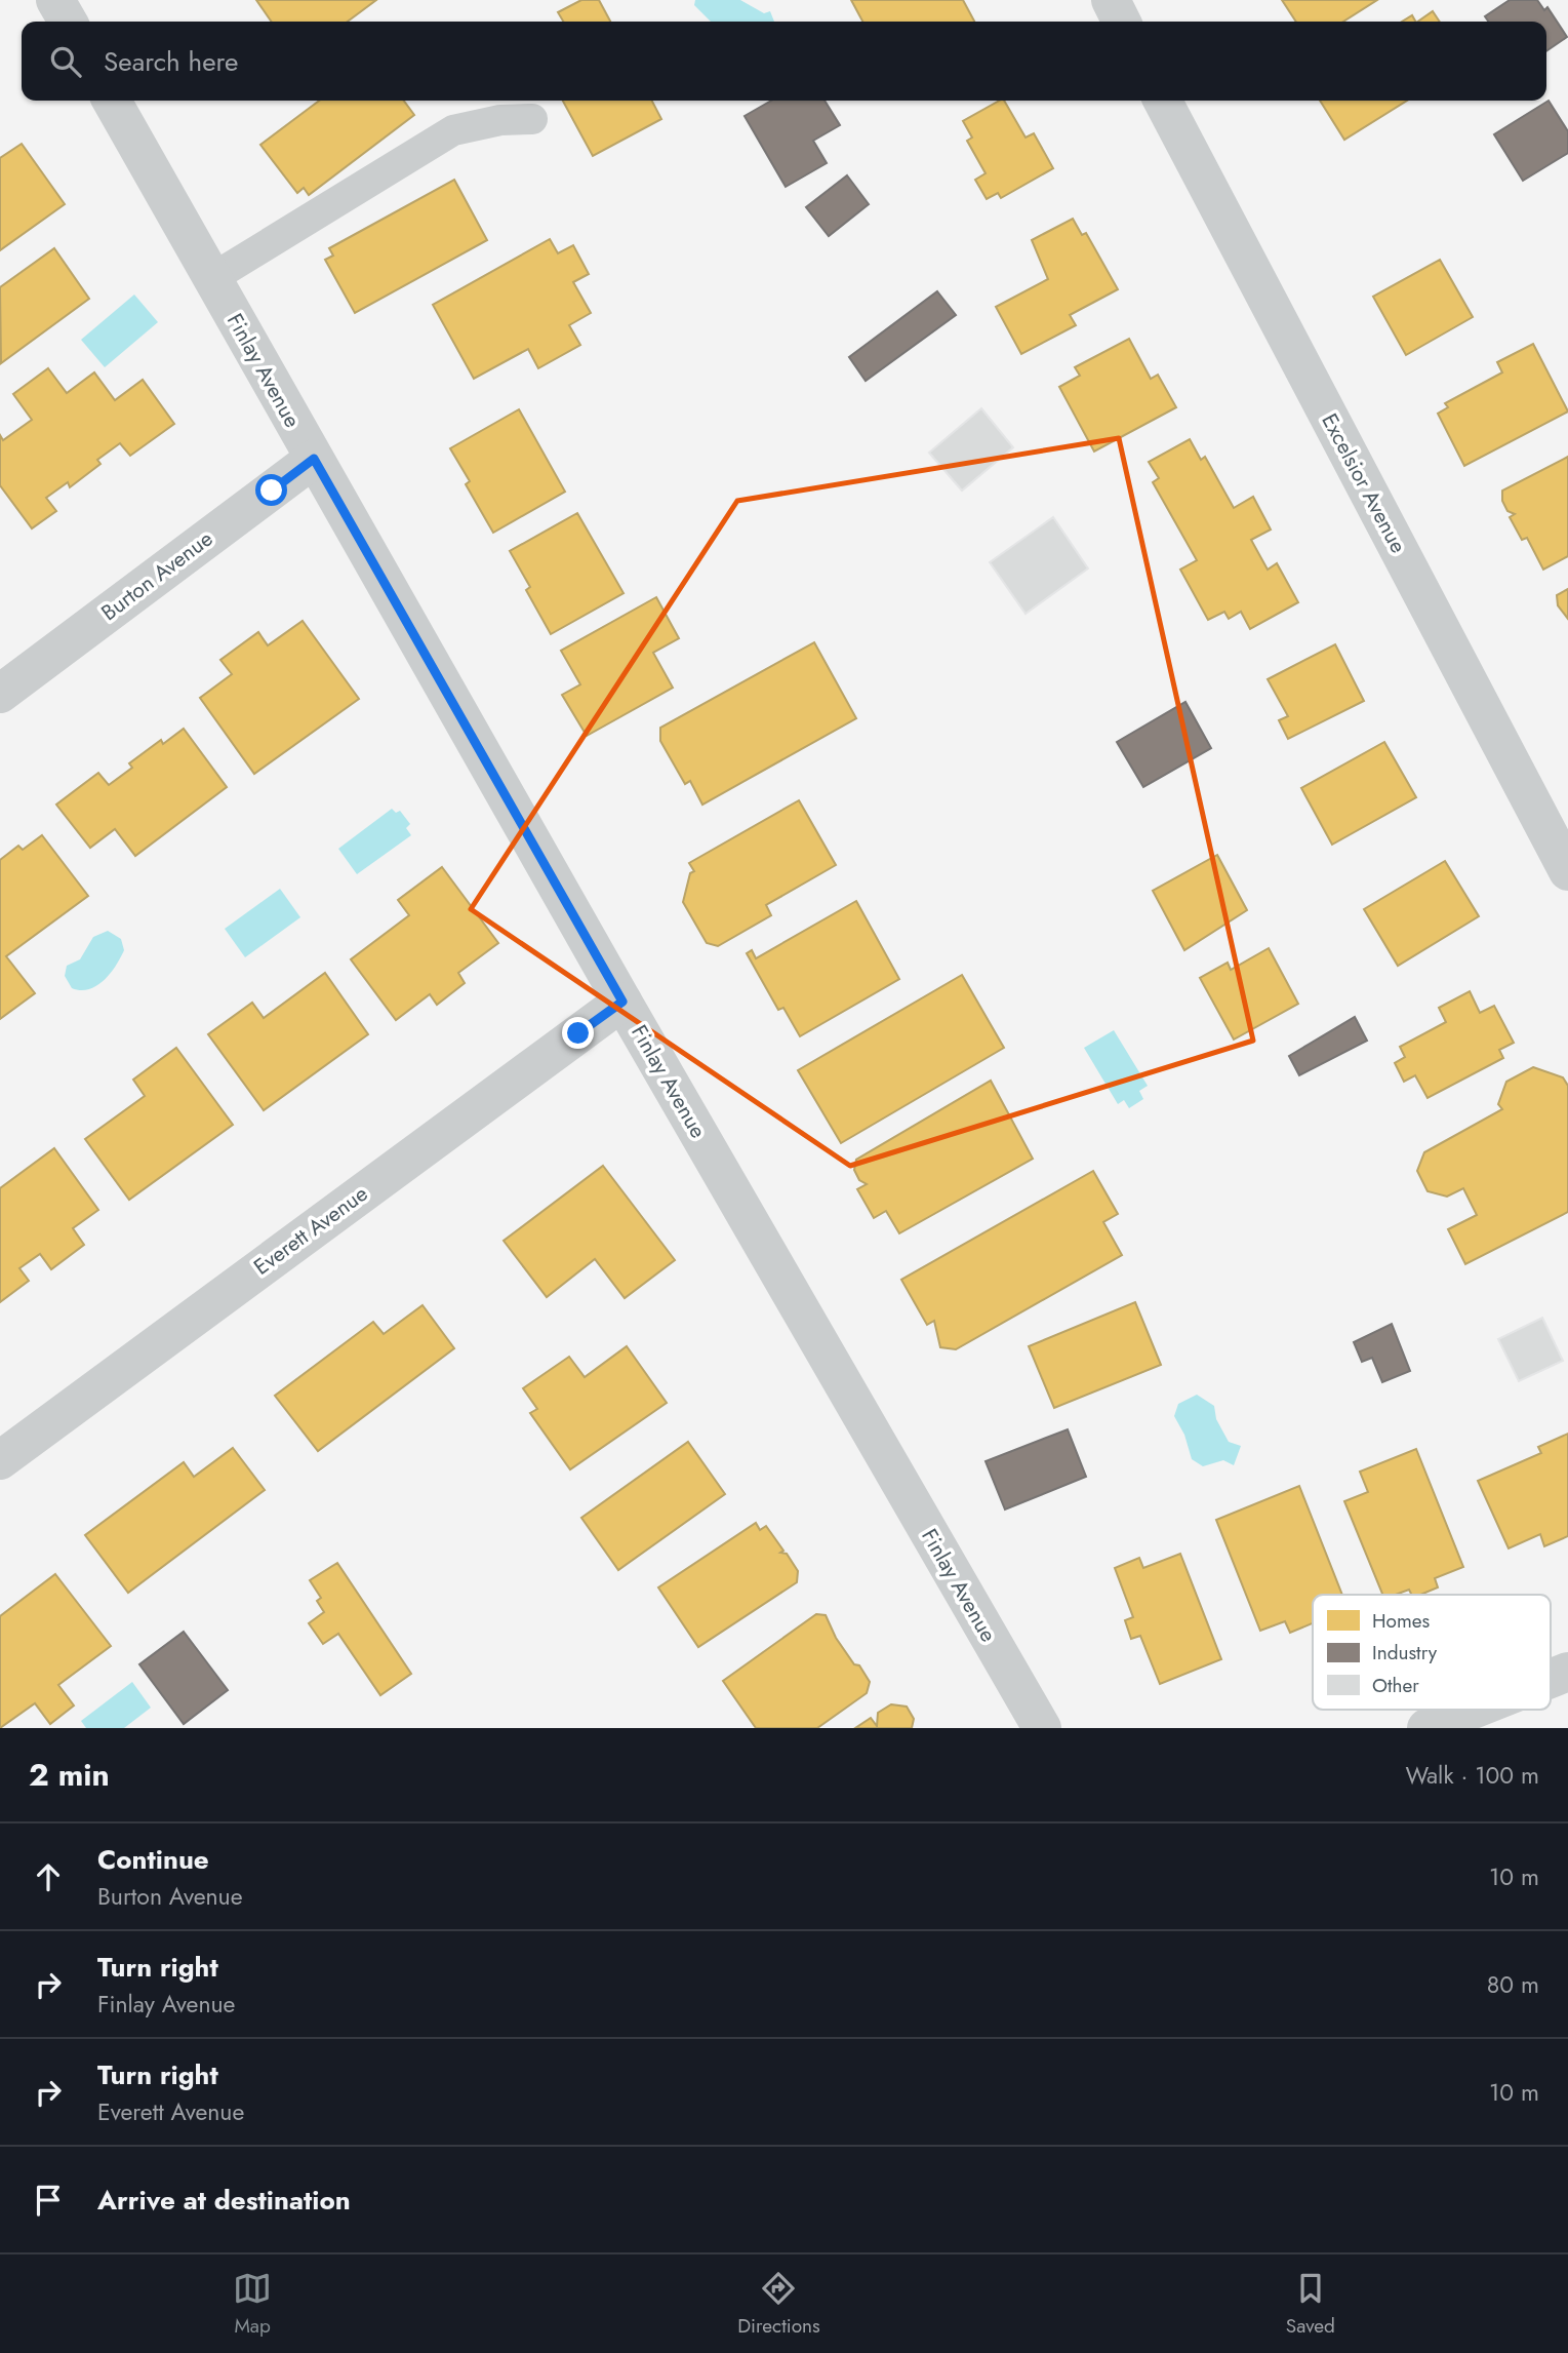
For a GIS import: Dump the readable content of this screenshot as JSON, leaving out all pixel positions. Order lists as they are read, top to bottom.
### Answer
{
  "streets": {
    "street": [
      "Finlay Avenue",
      "Excelsior Avenue",
      "Burton Avenue",
      "Everett Avenue"
    ]
  },
  "crossings": [
    ["Finlay Avenue", "Burton Avenue"],
    ["Finlay Avenue", "Everett Avenue"]
  ],
  "legend": ["Homes", "Industry", "Other"],
  "page": {
    "search": "Search here",
    "heading": ["2 min", "Walk · 100 m"],
    "list": [
      ["Continue", "Burton Avenue", "10 m"],
      ["Turn right", "Finlay Avenue", "80 m"],
      ["Turn right", "Everett Avenue", "10 m"],
      "Arrive at destination"
    ],
    "nav": ["Map", "Directions", "Saved"]
  }
}
